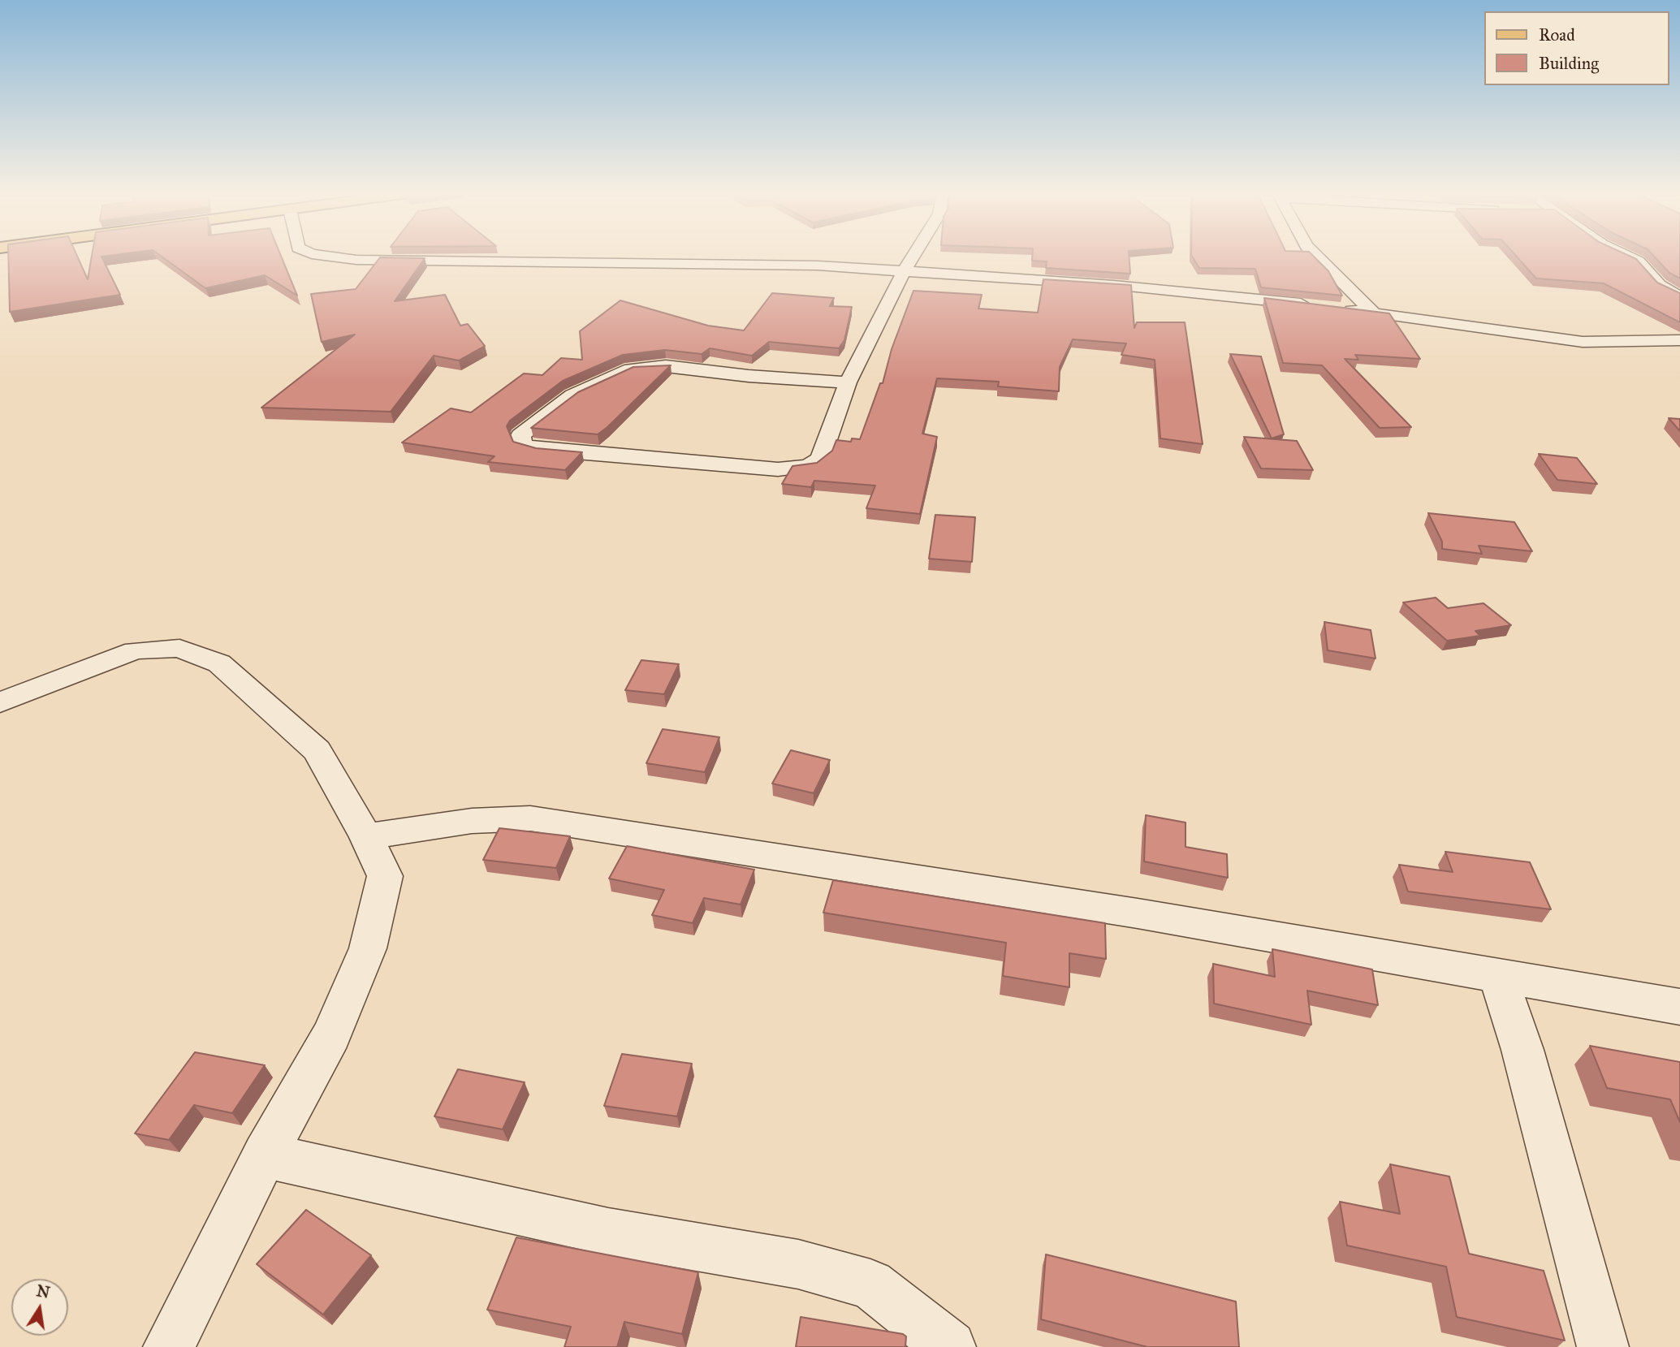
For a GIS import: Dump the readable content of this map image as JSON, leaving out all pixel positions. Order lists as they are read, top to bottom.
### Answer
{
  "legend": ["Road", "Building"],
  "north": "top"
}
